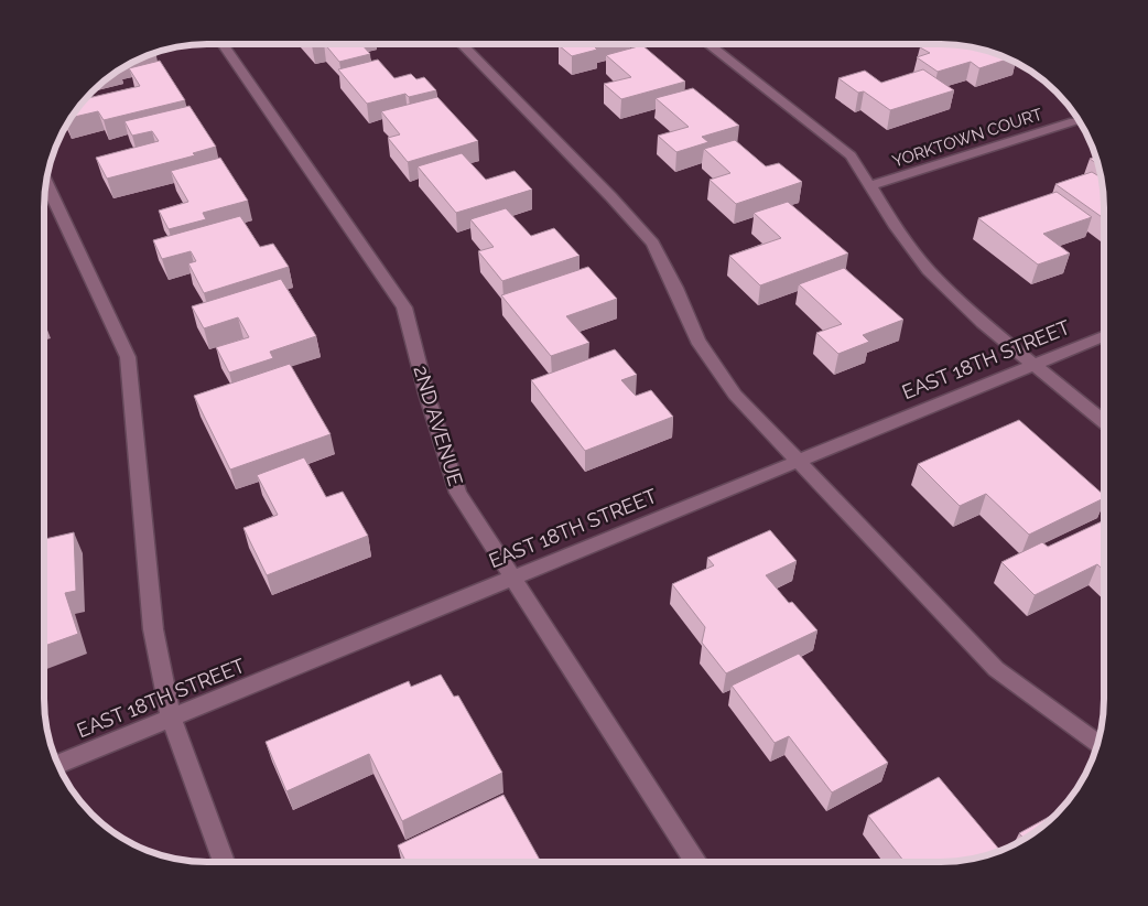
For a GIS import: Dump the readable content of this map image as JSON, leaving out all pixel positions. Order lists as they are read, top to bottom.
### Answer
{
  "streets": {
    "street": ["YORKTOWN COURT", "EAST 18TH STREET", "2ND AVENUE"]
  },
  "crossings": [
    ["EAST 18TH STREET", "2ND AVENUE"]
  ]
}
